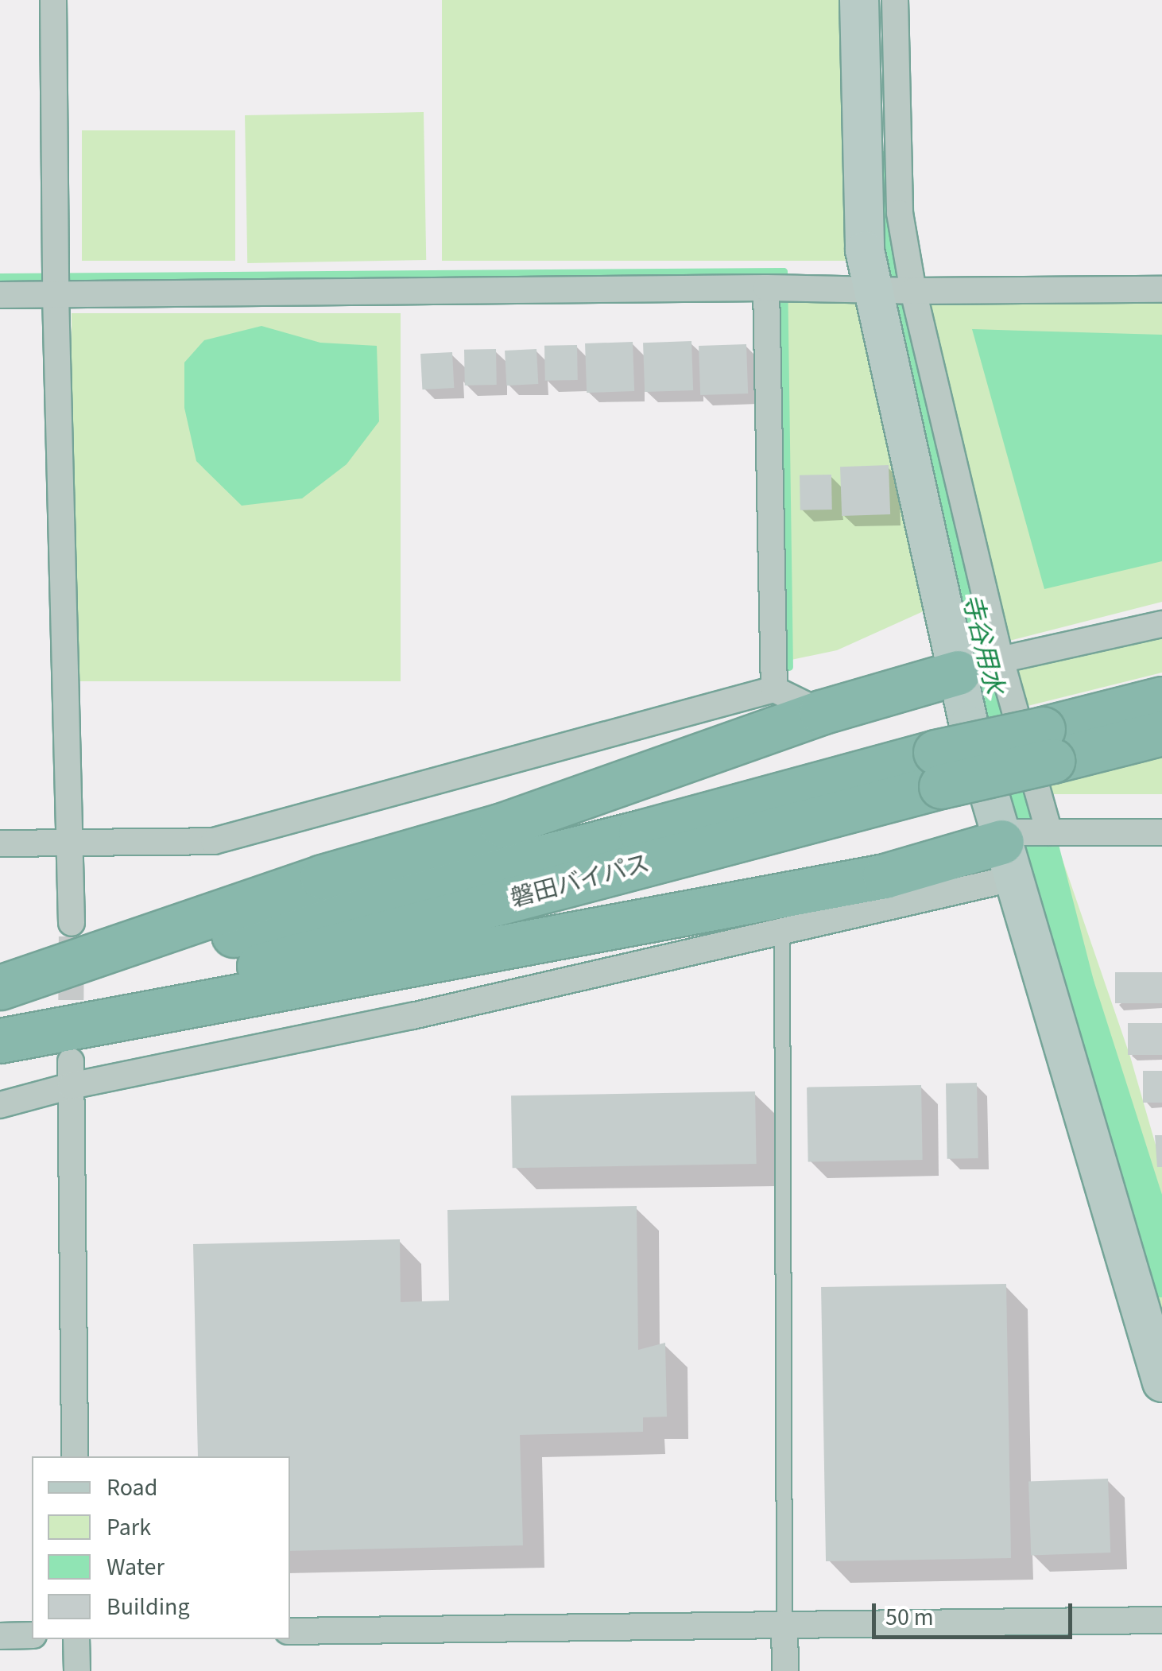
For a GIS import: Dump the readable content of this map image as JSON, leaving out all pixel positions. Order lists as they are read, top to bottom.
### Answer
{
  "streets": {
    "highway": ["磐田バイパス"]
  },
  "water": ["寺谷用水"],
  "legend": [
    "Road",
    "Park",
    "Water",
    "Building"
  ],
  "scale_bar": "50 m"
}
